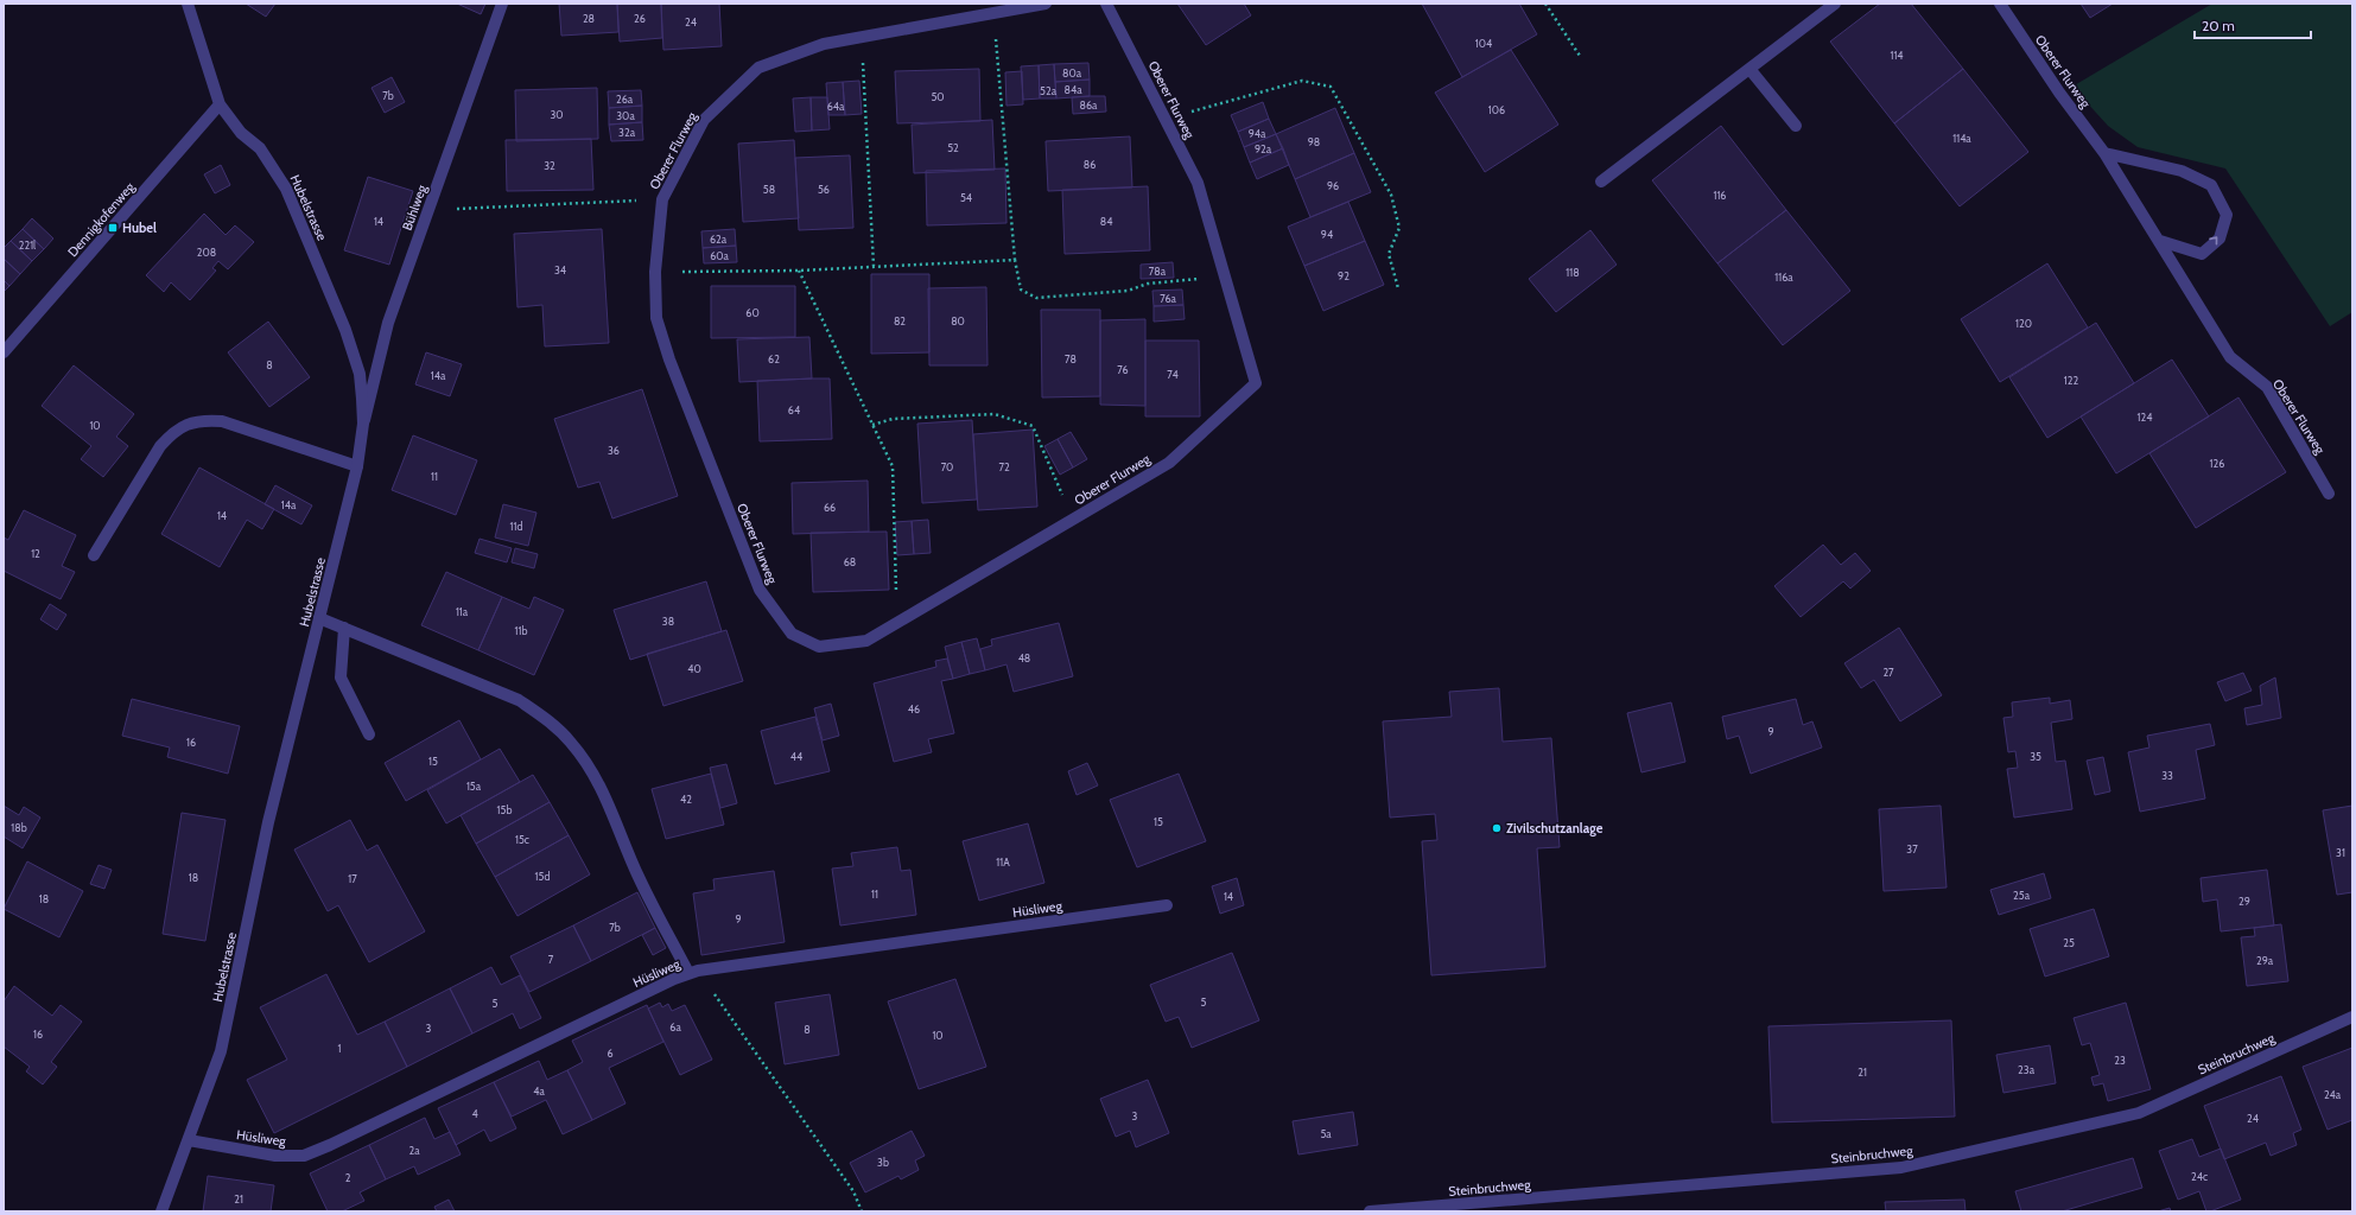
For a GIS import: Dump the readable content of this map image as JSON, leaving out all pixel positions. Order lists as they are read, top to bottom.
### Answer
{
  "streets": {
    "street": [
      "Oberer Flurweg",
      "Hubelstrasse",
      "Bühlweg",
      "Dennigkofenweg",
      "Hüsliweg",
      "Steinbruchweg"
    ]
  },
  "crossings": [
    ["Hubelstrasse", "Bühlweg"],
    ["Hubelstrasse", "Dennigkofenweg"],
    ["Hubelstrasse", "Hüsliweg"]
  ],
  "places": {
    "transit": ["Hubel"],
    "other": ["Zivilschutzanlage"]
  },
  "house_numbers": [
    "28",
    "26",
    "24",
    "104",
    "114",
    "80a",
    "84a",
    "52a",
    "7b",
    "50",
    "26a",
    "86a",
    "64a",
    "106",
    "30",
    "30a",
    "32a",
    "94a",
    "114a",
    "98",
    "52",
    "92a",
    "86",
    "32",
    "96",
    "58",
    "56",
    "116",
    "54",
    "14",
    "84",
    "94",
    "62a",
    "221l",
    "208",
    "60a",
    "34",
    "78a",
    "118",
    "92",
    "116a",
    "76a",
    "60",
    "82",
    "80",
    "120",
    "62",
    "78",
    "8",
    "76",
    "74",
    "14a",
    "122",
    "64",
    "124",
    "10",
    "36",
    "126",
    "70",
    "72",
    "11",
    "14a",
    "66",
    "14",
    "11d",
    "12",
    "68",
    "11a",
    "38",
    "11b",
    "48",
    "40",
    "27",
    "46",
    "9",
    "16",
    "44",
    "35",
    "15",
    "33",
    "15a",
    "42",
    "15b",
    "15",
    "18b",
    "15c",
    "37",
    "31",
    "11A",
    "15d",
    "18",
    "17",
    "11",
    "25a",
    "14",
    "18",
    "29",
    "9",
    "7b",
    "25",
    "7",
    "29a",
    "5",
    "5",
    "6a",
    "3",
    "8",
    "16",
    "10",
    "1",
    "6",
    "23",
    "23a",
    "21",
    "4a",
    "24a",
    "4",
    "3",
    "24",
    "5a",
    "2a",
    "3b",
    "24c",
    "2",
    "21"
  ],
  "scale_bar": "20 m"
}
